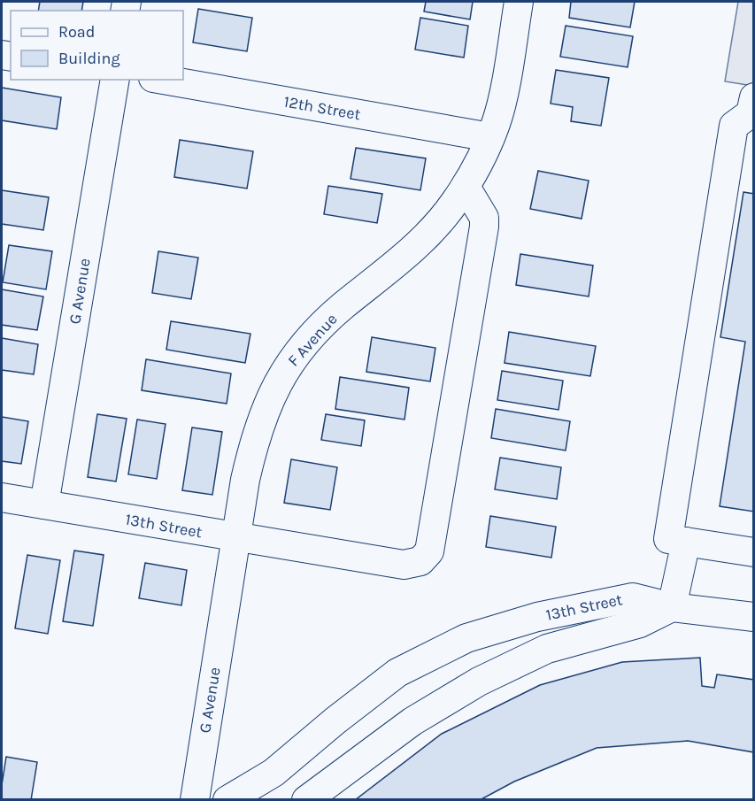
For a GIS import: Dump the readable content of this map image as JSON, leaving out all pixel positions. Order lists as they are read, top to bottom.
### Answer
{
  "streets": {
    "street": [
      "12th Street",
      "G Avenue",
      "F Avenue",
      "13th Street"
    ]
  },
  "crossings": [
    ["12th Street", "F Avenue"],
    ["G Avenue", "F Avenue"],
    ["G Avenue", "13th Street"],
    ["F Avenue", "13th Street"]
  ],
  "legend": ["Road", "Building"]
}
